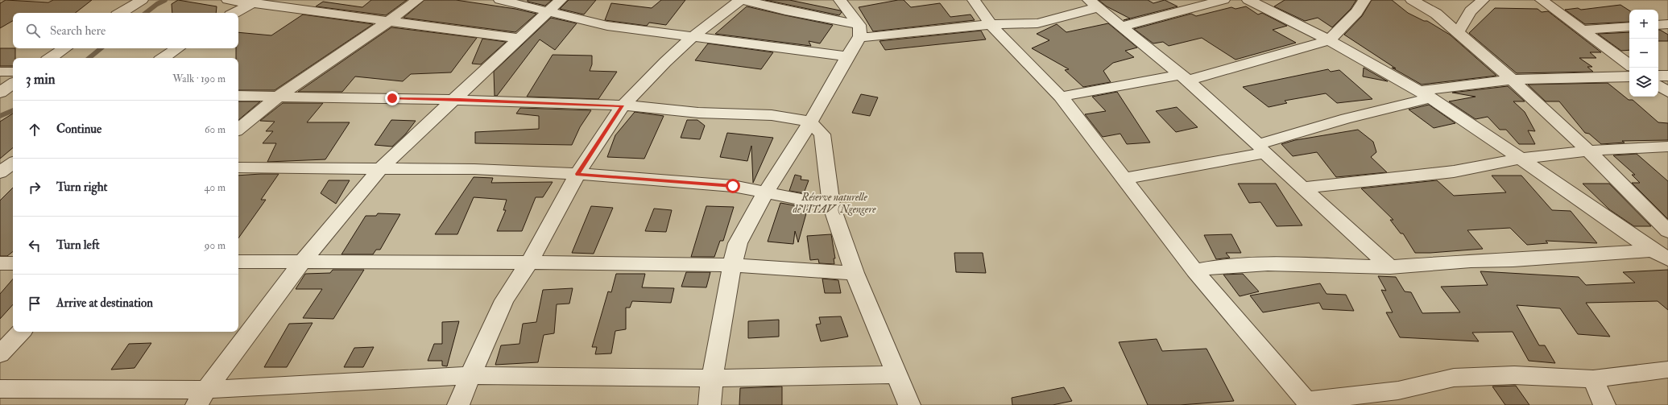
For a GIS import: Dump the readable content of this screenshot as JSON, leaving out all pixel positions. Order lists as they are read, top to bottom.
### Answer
{
  "parks": ["Réserve naturelle de l'ITAV (Ngengere"],
  "page": {
    "map_buttons": ["+", "−"],
    "search": "Search here",
    "heading": ["3 min", "Walk · 190 m"],
    "list": [
      ["Continue", "60 m"],
      ["Turn right", "40 m"],
      ["Turn left", "90 m"],
      "Arrive at destination"
    ]
  }
}
